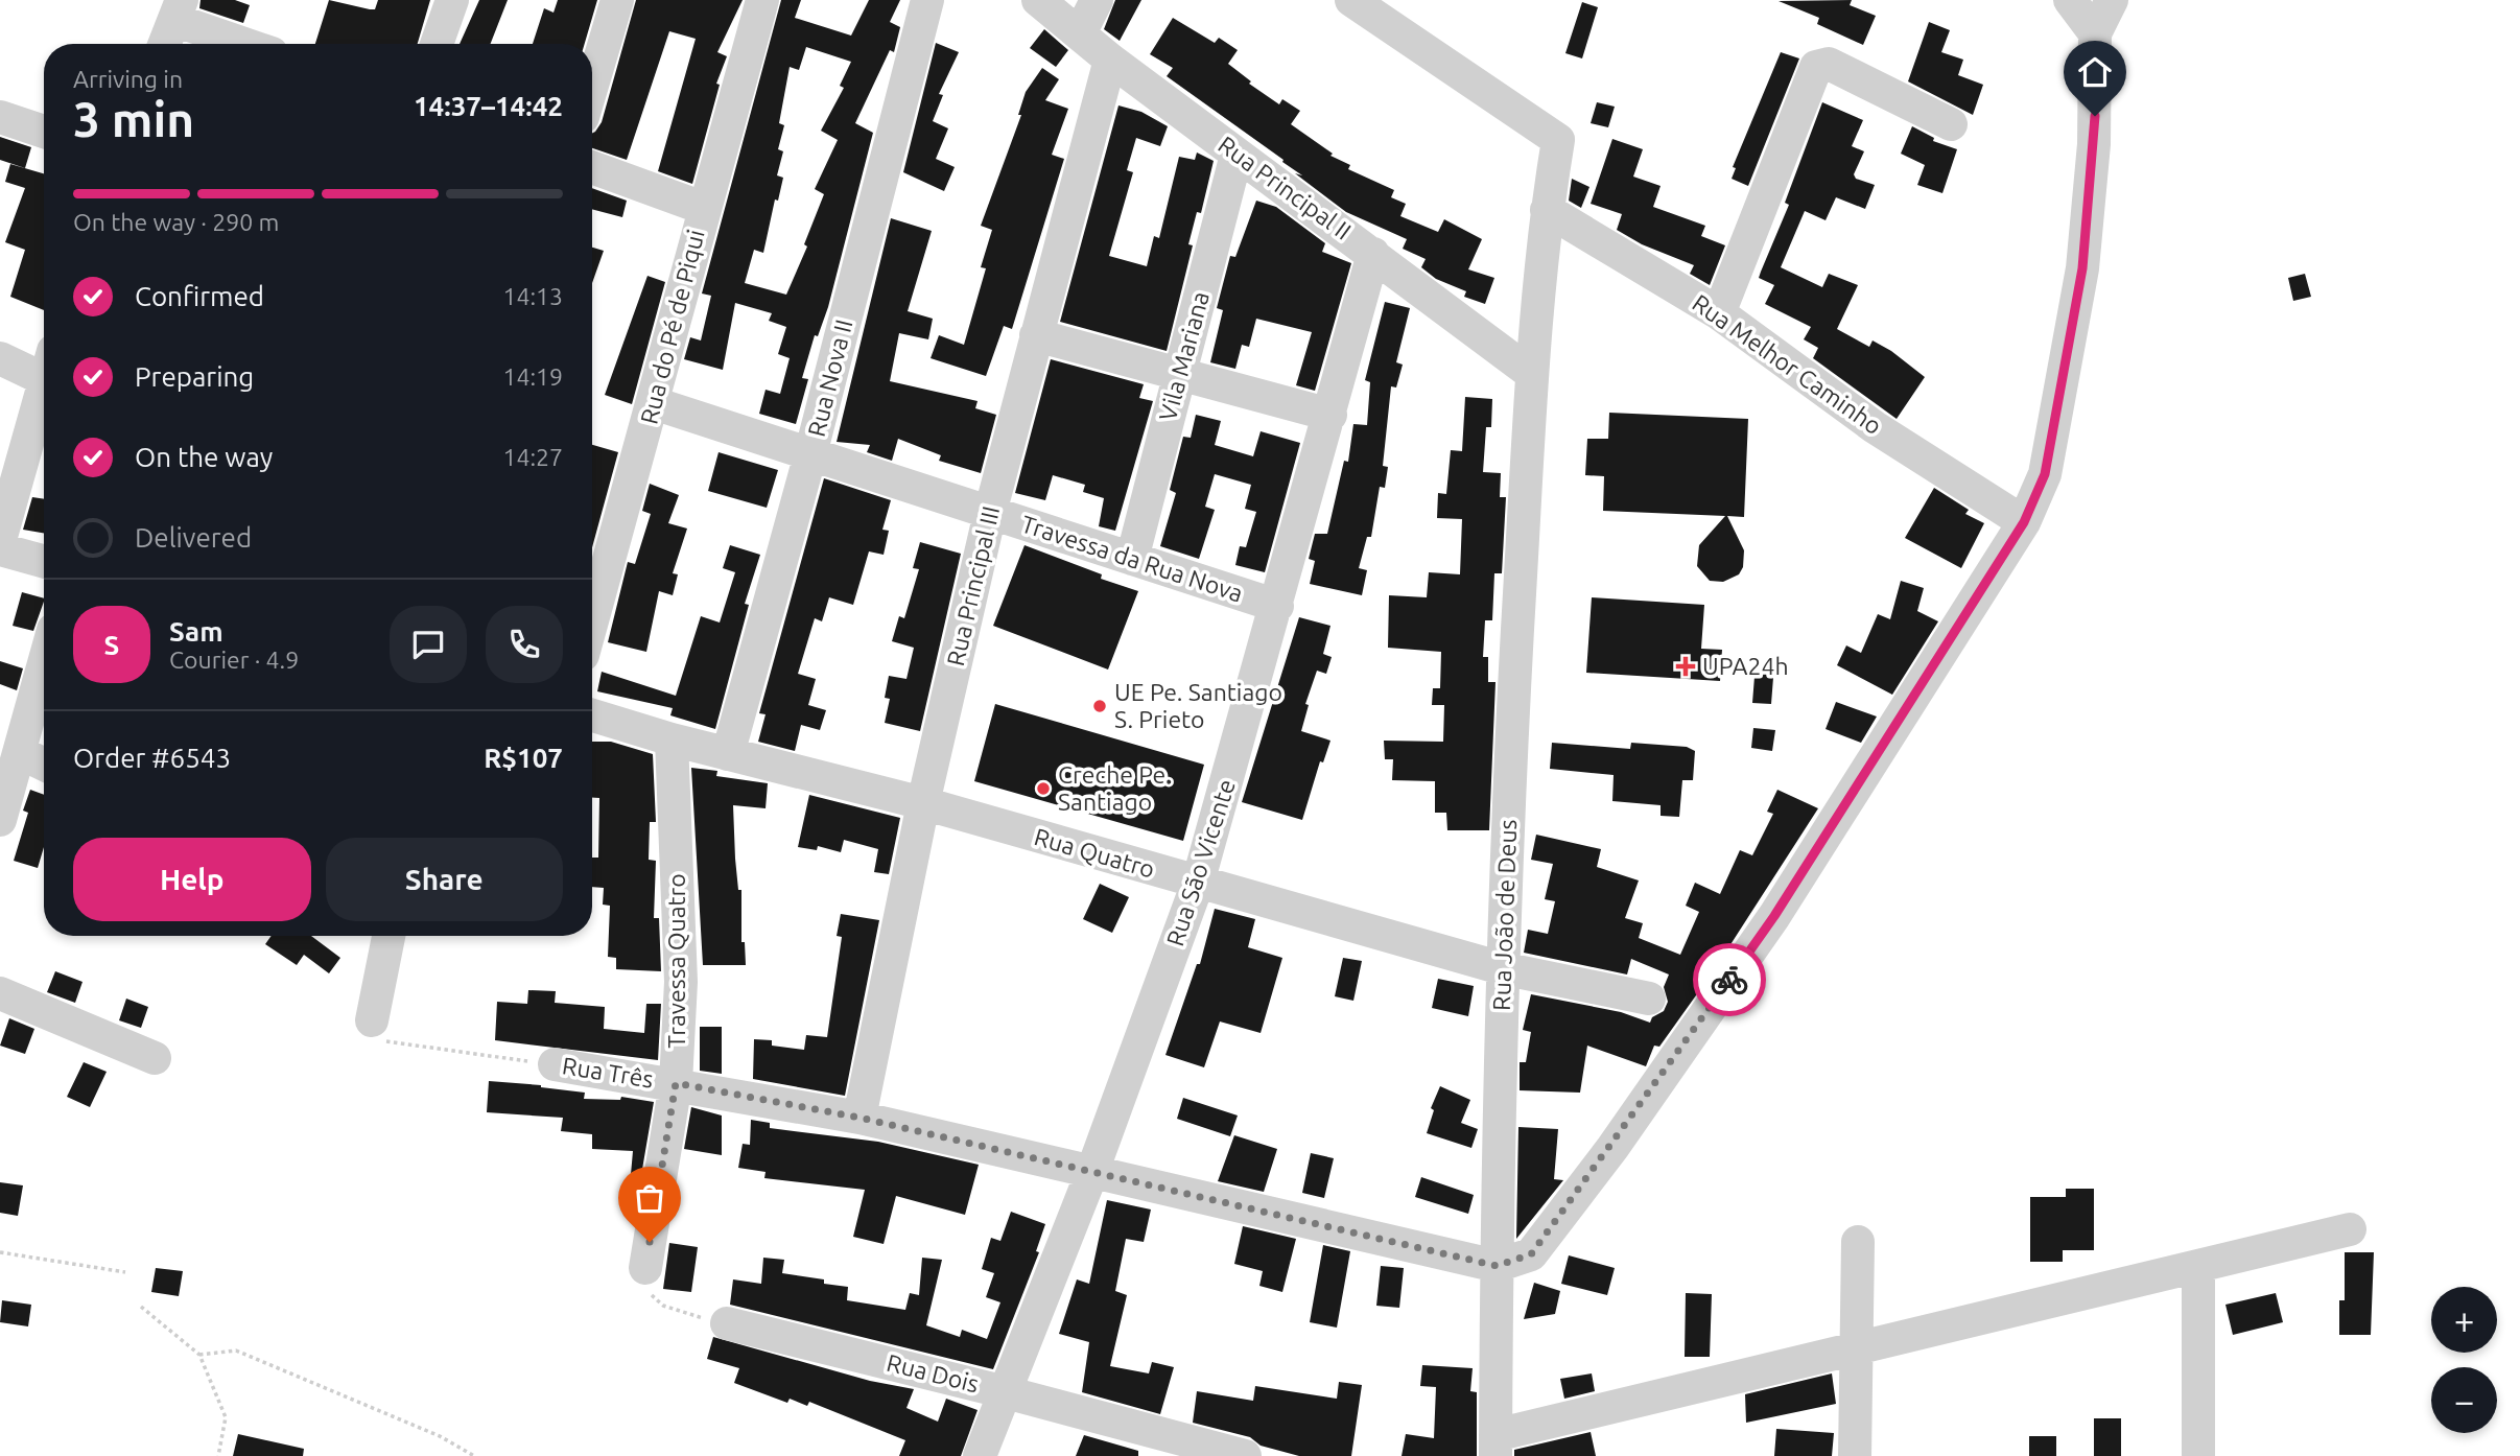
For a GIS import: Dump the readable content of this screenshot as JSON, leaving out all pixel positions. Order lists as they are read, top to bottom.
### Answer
{
  "streets": {
    "street": [
      "Rua Principal II",
      "Rua do Pé de Piqui",
      "Vila Mariana",
      "Rua Melhor Caminho",
      "Rua Nova II",
      "Travessa da Rua Nova",
      "Rua Principal III",
      "Rua Quatro",
      "Rua São Vicente",
      "Rua João de Deus",
      "Travessa Quatro",
      "Rua Três",
      "Rua Dois"
    ]
  },
  "crossings": [
    ["Rua Principal II", "Vila Mariana"],
    ["Rua Principal II", "Rua Principal III"],
    ["Rua Principal II", "Rua São Vicente"],
    ["Rua Principal II", "Rua João de Deus"],
    ["Rua do Pé de Piqui", "Travessa da Rua Nova"],
    ["Vila Mariana", "Travessa da Rua Nova"],
    ["Rua Melhor Caminho", "Rua João de Deus"],
    ["Rua Nova II", "Travessa da Rua Nova"],
    ["Rua Nova II", "Rua Quatro"],
    ["Travessa da Rua Nova", "Rua Principal III"],
    ["Travessa da Rua Nova", "Rua São Vicente"],
    ["Rua Principal III", "Rua Quatro"],
    ["Rua Principal III", "Rua Três"],
    ["Rua Quatro", "Rua São Vicente"],
    ["Rua Quatro", "Rua João de Deus"],
    ["Rua Quatro", "Travessa Quatro"],
    ["Rua São Vicente", "Rua Três"],
    ["Rua São Vicente", "Rua Dois"],
    ["Rua João de Deus", "Rua Três"],
    ["Travessa Quatro", "Rua Três"]
  ],
  "places": {
    "health": ["UPA24h"],
    "other": ["UE Pe. Santiago S. Prieto", "Creche Pe. Santiago"]
  },
  "page": {
    "heading": ["3 min", "Arriving in", "14:37–14:42"],
    "panel": [
      "Sam",
      "Courier · 4.9",
      "Order #6543",
      "R$107"
    ],
    "bar": "On the way · 290 m",
    "list": [
      ["Confirmed", "14:13"],
      ["Preparing", "14:19"],
      ["On the way", "14:27"],
      "Delivered"
    ],
    "round": "S",
    "buttons": ["Help", "Share"],
    "map_buttons": ["+", "−"]
  }
}
